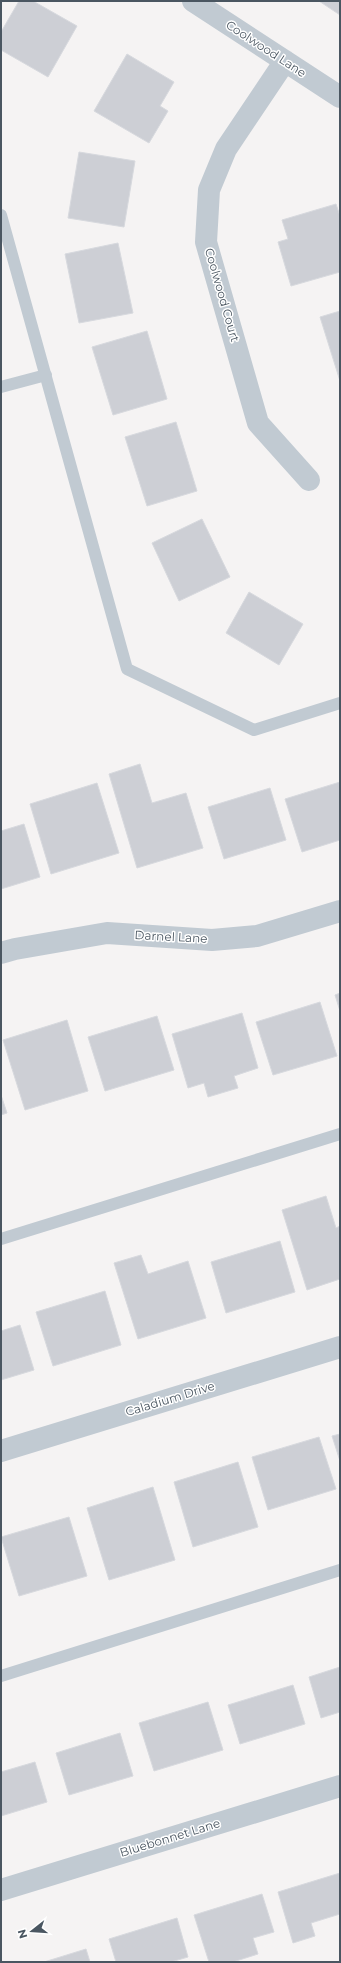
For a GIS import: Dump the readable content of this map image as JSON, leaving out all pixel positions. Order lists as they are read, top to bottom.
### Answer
{
  "streets": {
    "street": [
      "Coolwood Lane",
      "Coolwood Court",
      "Darnel Lane",
      "Caladium Drive",
      "Bluebonnet Lane"
    ]
  },
  "crossings": [
    ["Coolwood Lane", "Coolwood Court"]
  ],
  "north": "left"
}
